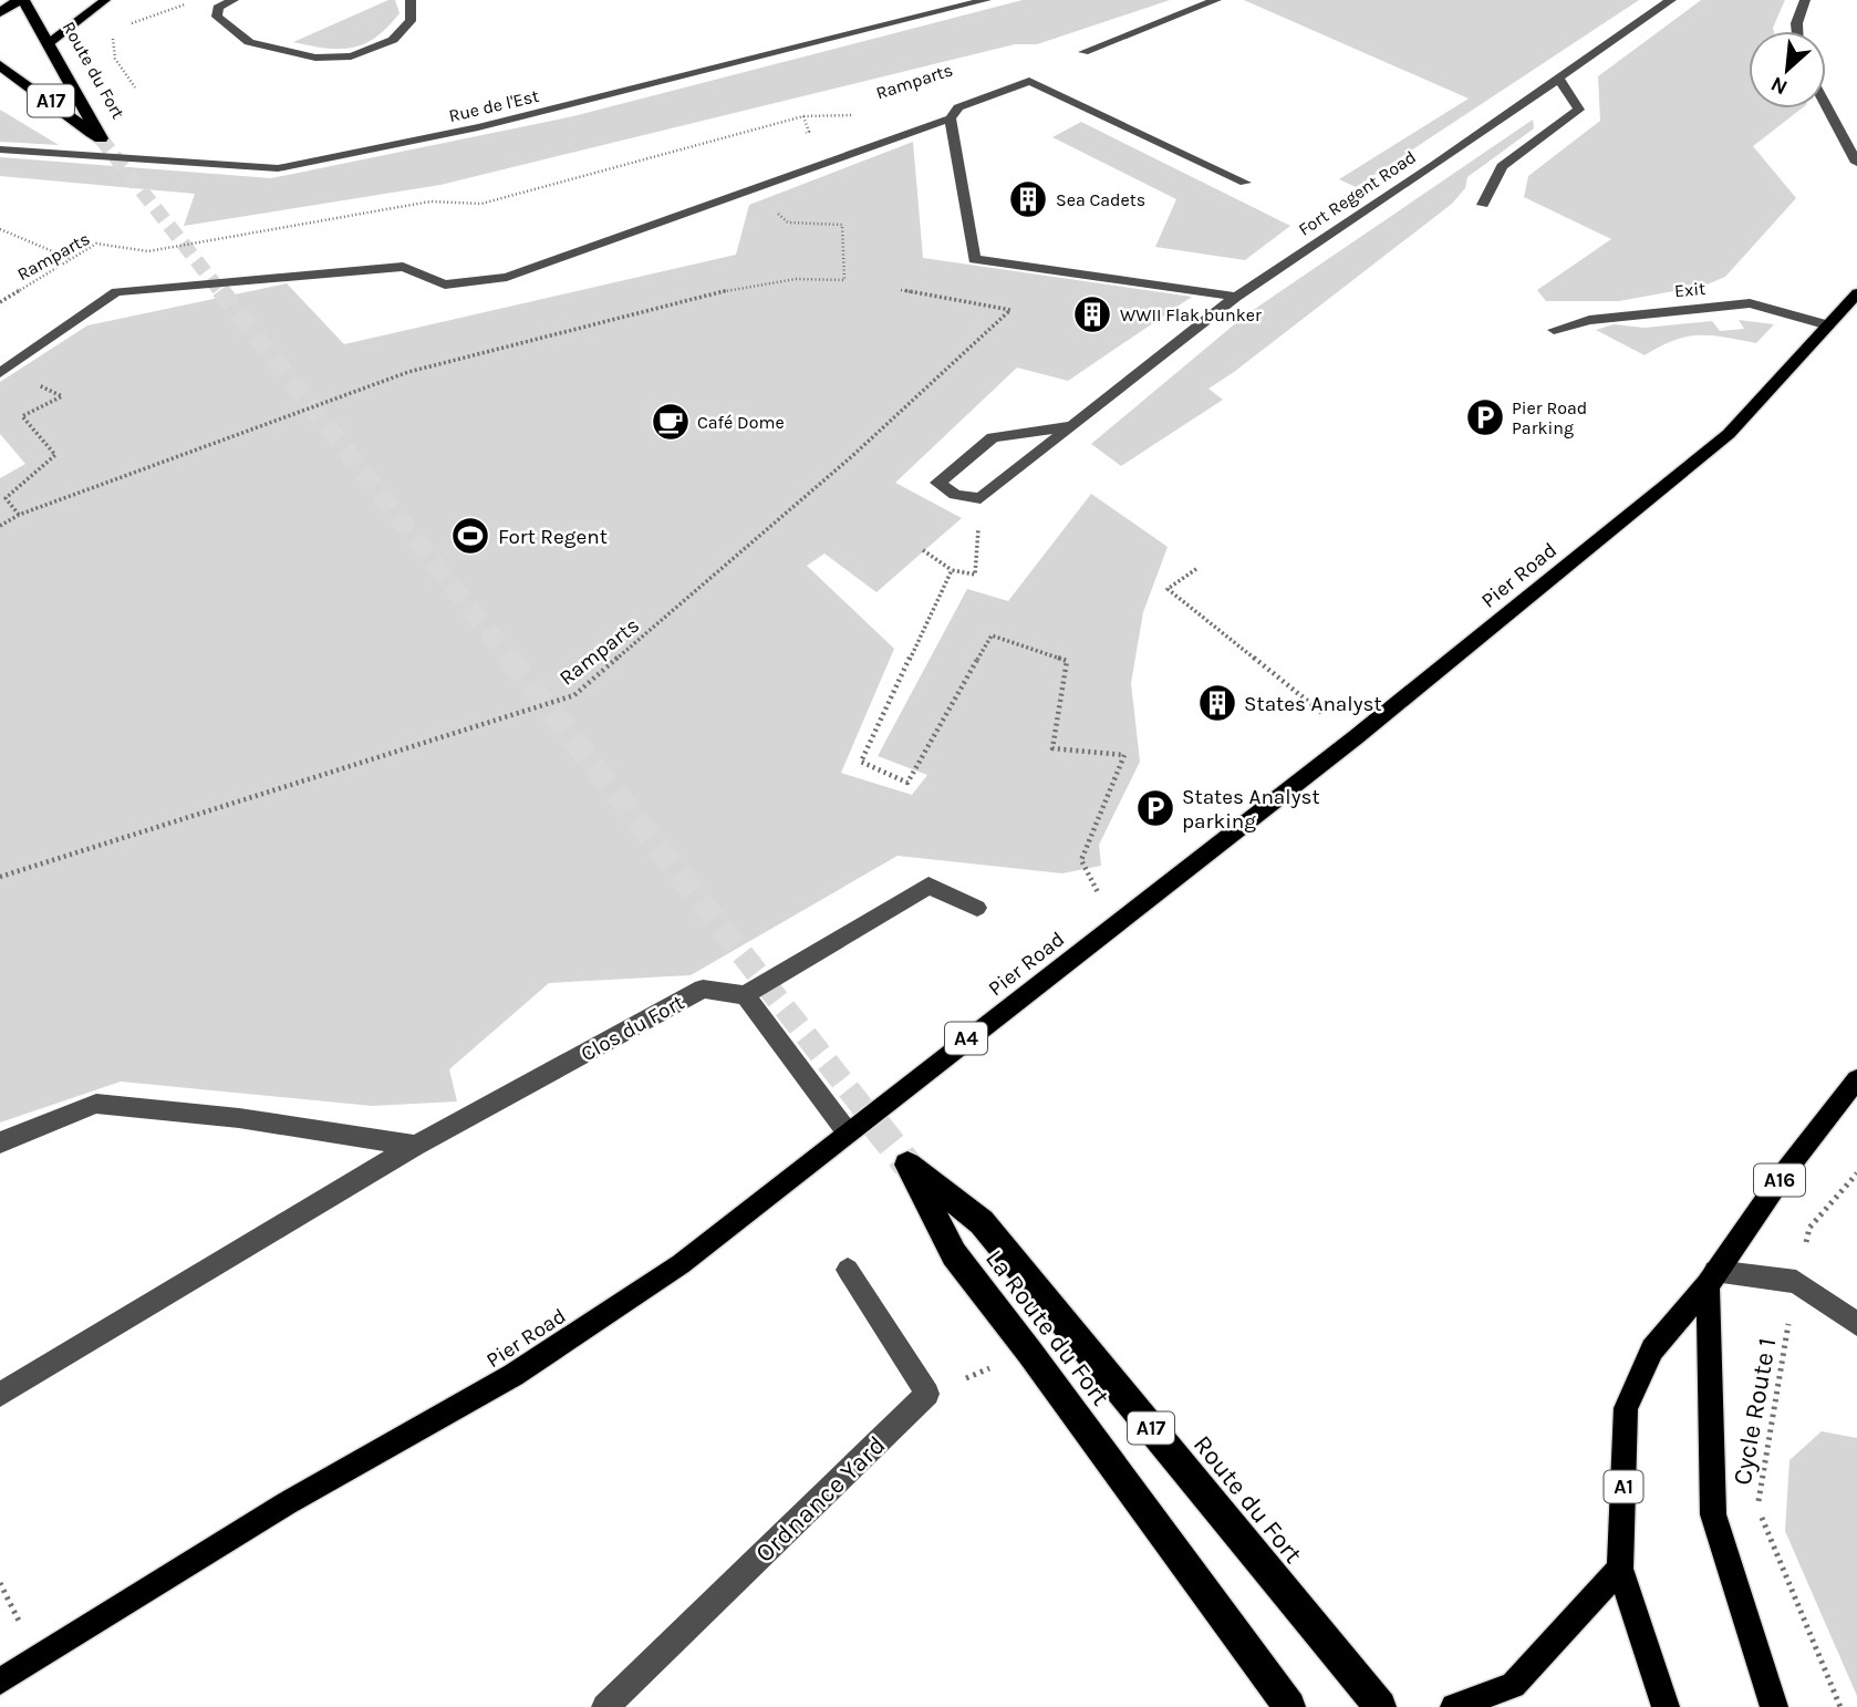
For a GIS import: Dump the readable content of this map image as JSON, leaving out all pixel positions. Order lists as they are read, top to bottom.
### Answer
{
  "streets": {
    "highway": ["Route du Fort", "A17", "La Route du Fort"],
    "main road": [
      "Pier Road",
      "A4",
      "A16",
      "A1"
    ],
    "street": [
      "Rue de l'Est",
      "Fort Regent Road",
      "Exit",
      "Clos du Fort",
      "Ordnance Yard"
    ],
    "path": ["Ramparts", "Cycle Route 1"]
  },
  "crossings": [
    ["Route du Fort", "A17"],
    ["Route du Fort", "La Route du Fort"],
    ["Exit", "Pier Road"],
    ["A16", "A1"]
  ],
  "places": {
    "building": ["Sea Cadets", "WWII Flak bunker", "States Analyst"],
    "parking": ["Pier Road Parking", "States Analyst parking"],
    "cafe": ["Café Dome"],
    "sports": ["Fort Regent"]
  },
  "north": "bottom left"
}
